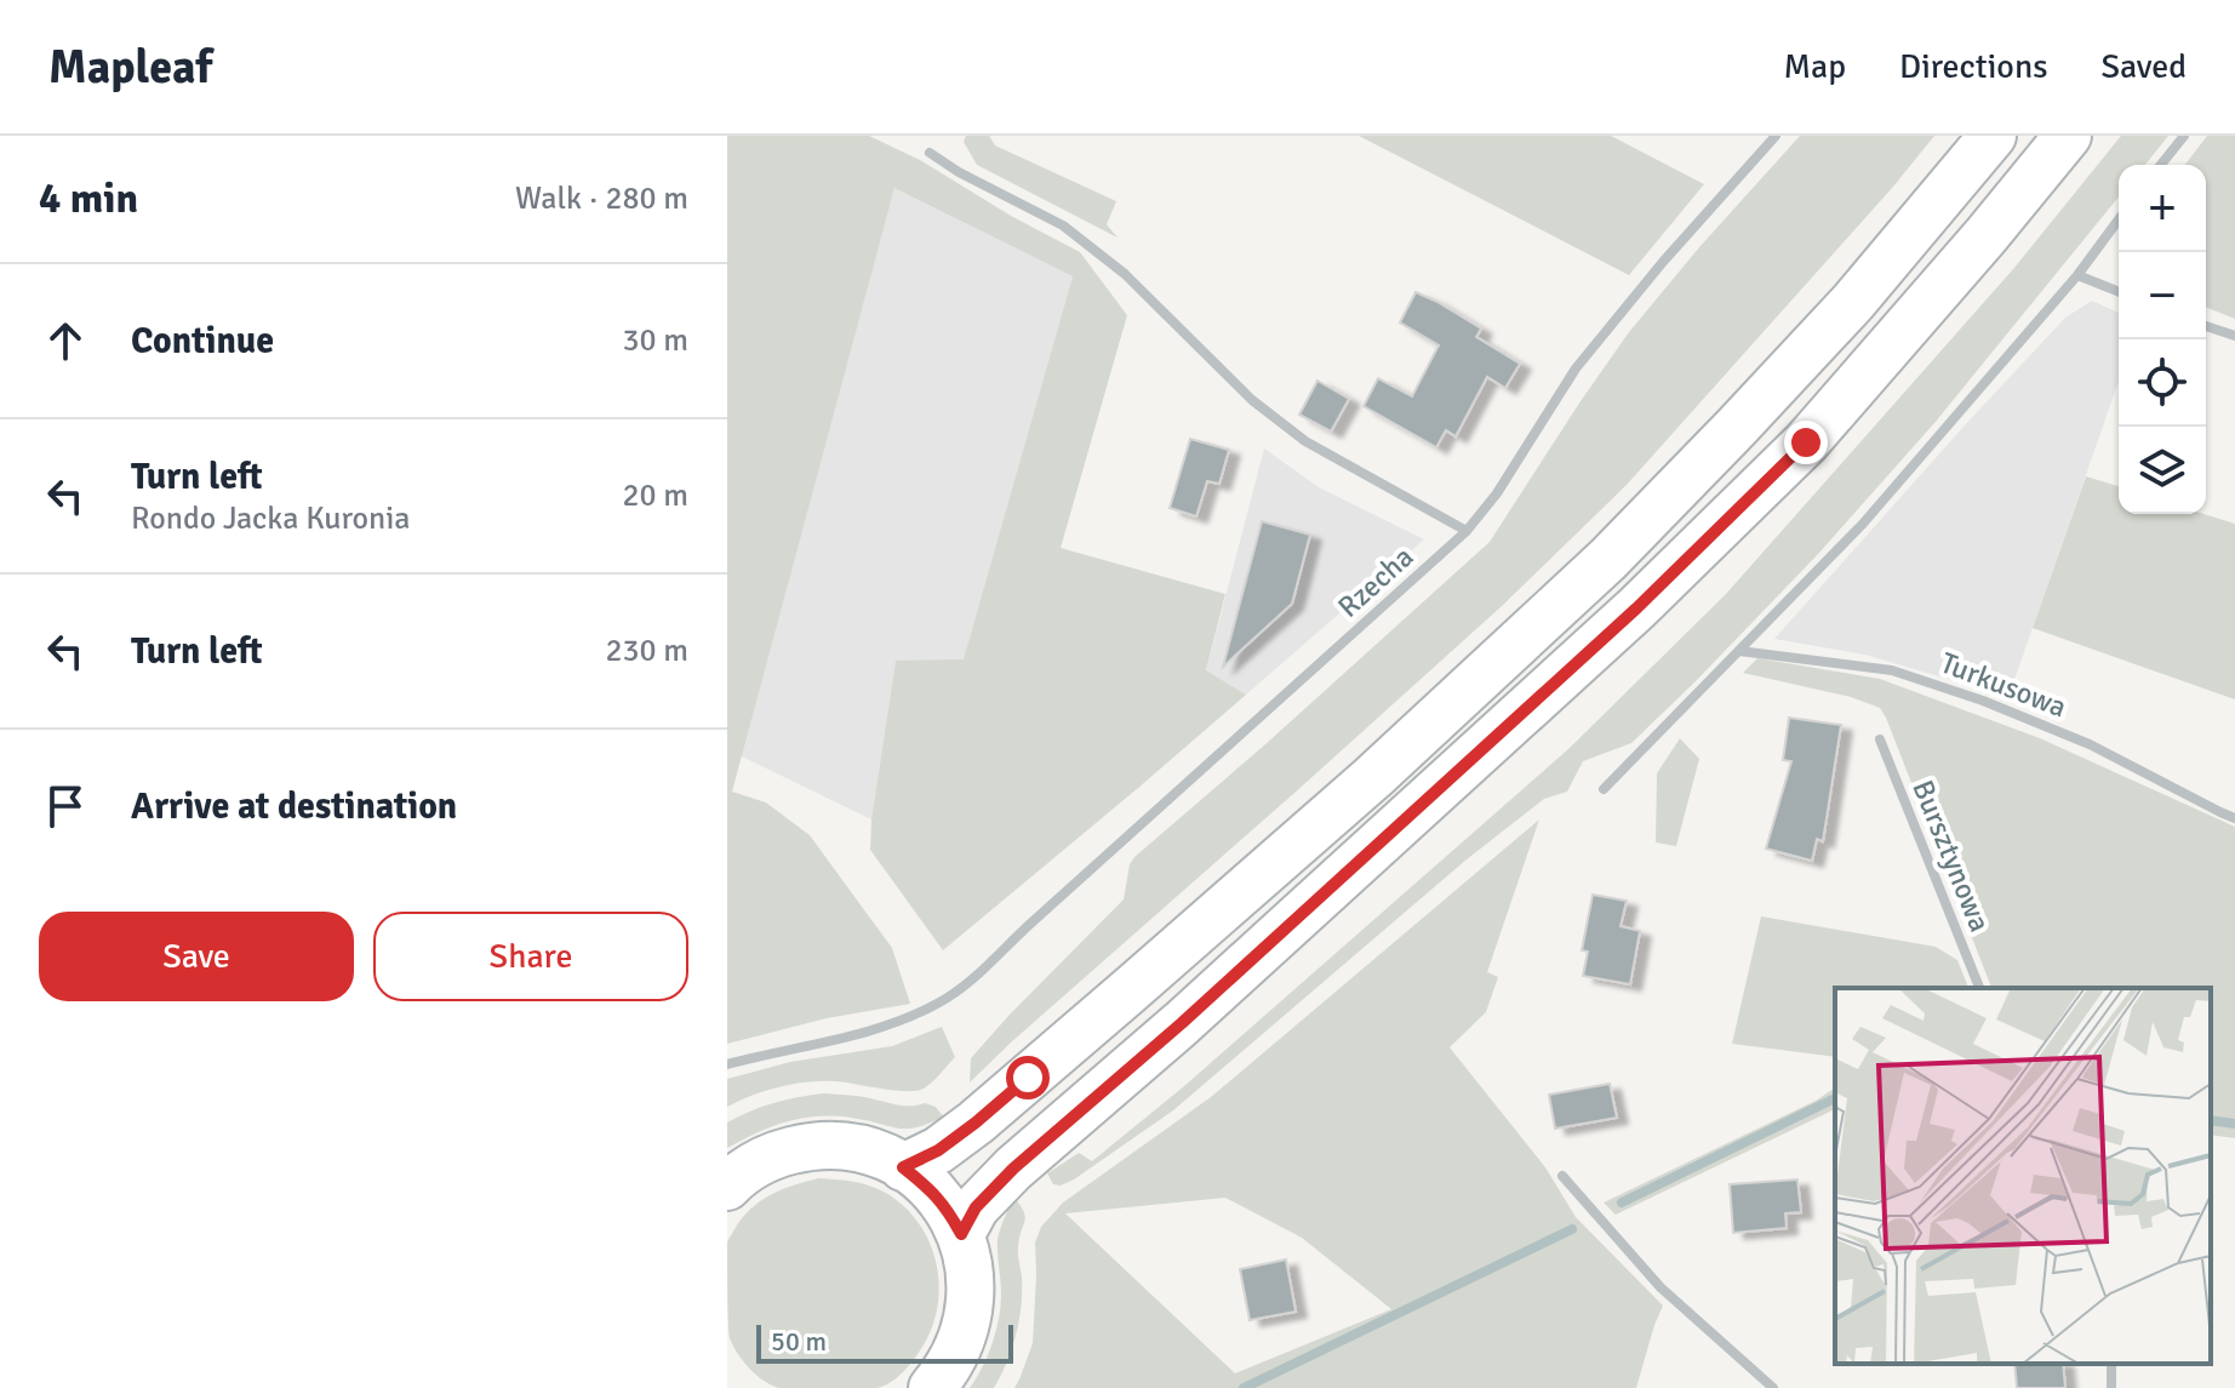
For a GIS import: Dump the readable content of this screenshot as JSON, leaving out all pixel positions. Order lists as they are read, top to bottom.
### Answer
{
  "streets": {
    "street": ["Rzecha", "Turkusowa", "Bursztynowa"]
  },
  "scale_bar": "50 m",
  "page": {
    "header": "Mapleaf",
    "nav": ["Map", "Directions", "Saved"],
    "heading": ["4 min", "Walk · 280 m"],
    "map_buttons": ["+", "−"],
    "list": [
      ["Continue", "30 m"],
      ["Turn left", "Rondo Jacka Kuronia", "20 m"],
      ["Turn left", "230 m"],
      "Arrive at destination"
    ],
    "buttons": ["Save", "Share"],
    "scale": "50 m"
  }
}
